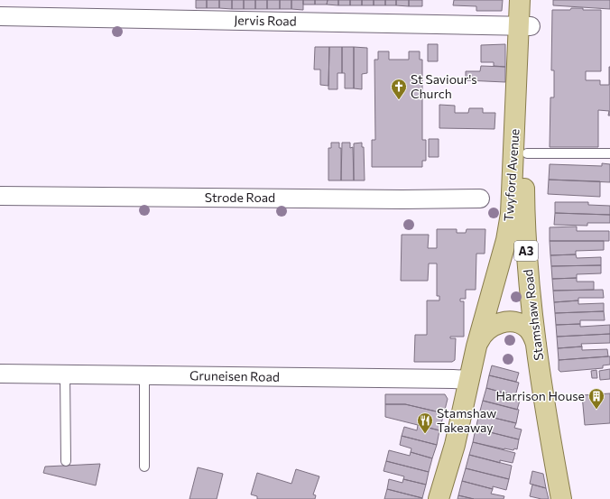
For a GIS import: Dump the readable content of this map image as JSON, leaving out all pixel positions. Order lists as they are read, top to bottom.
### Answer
{
  "streets": {
    "main road": ["Twyford Avenue", "A3", "Stamshaw Road"],
    "street": ["Jervis Road", "Strode Road", "Gruneisen Road"]
  },
  "crossings": [
    ["Jervis Road", "Twyford Avenue"],
    ["Jervis Road", "Stamshaw Road"],
    ["Twyford Avenue", "Stamshaw Road"],
    ["Twyford Avenue", "Gruneisen Road"]
  ],
  "places": {
    "church": ["St Saviour's Church"],
    "building": ["Harrison House"],
    "restaurant": ["Stamshaw Takeaway"]
  }
}
